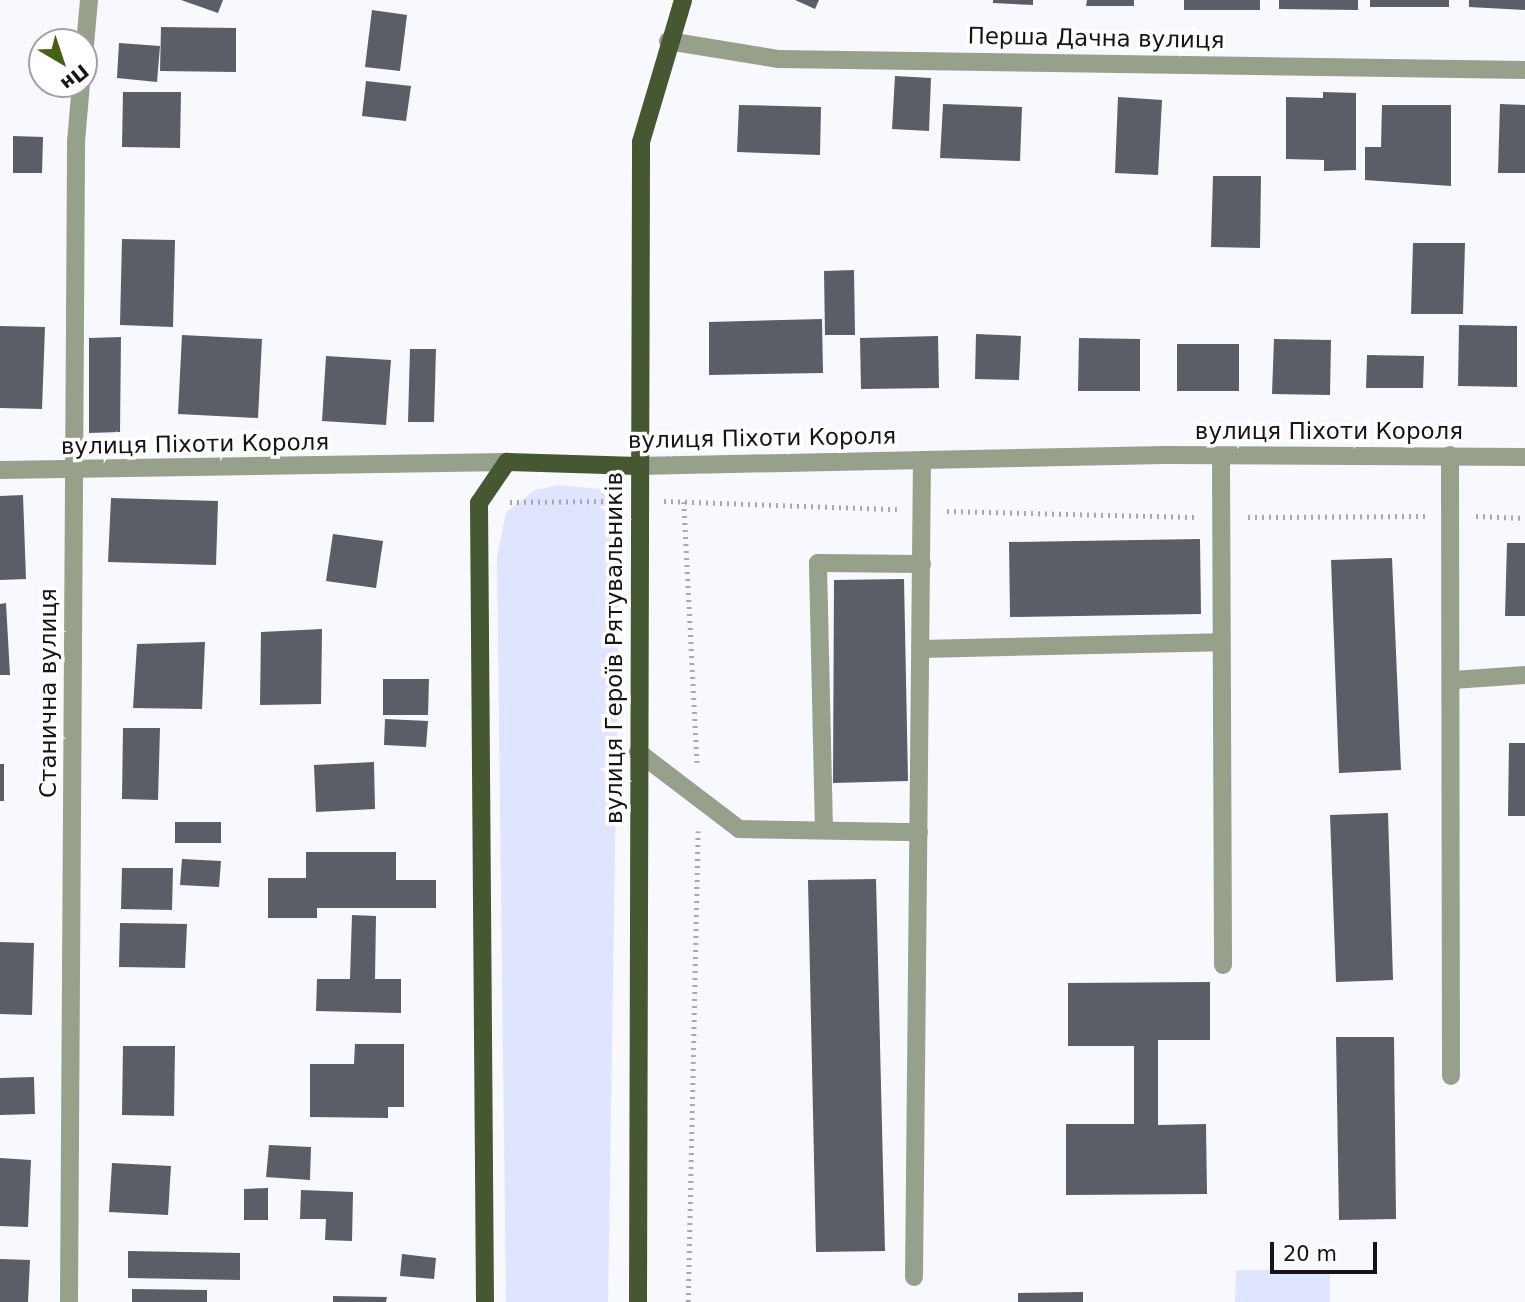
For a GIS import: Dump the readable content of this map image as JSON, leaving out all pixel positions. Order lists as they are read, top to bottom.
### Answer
{
  "streets": {
    "main road": ["вулиця Піхоти Короля", "вулиця Героїв Рятувальників"],
    "street": ["Перша Дачна вулиця", "Станична вулиця"]
  },
  "crossings": [
    ["Перша Дачна вулиця", "вулиця Героїв Рятувальників"],
    ["вулиця Піхоти Короля", "вулиця Героїв Рятувальників"],
    ["вулиця Піхоти Короля", "Станична вулиця"]
  ],
  "scale_bar": "20 m",
  "north": "bottom right"
}
